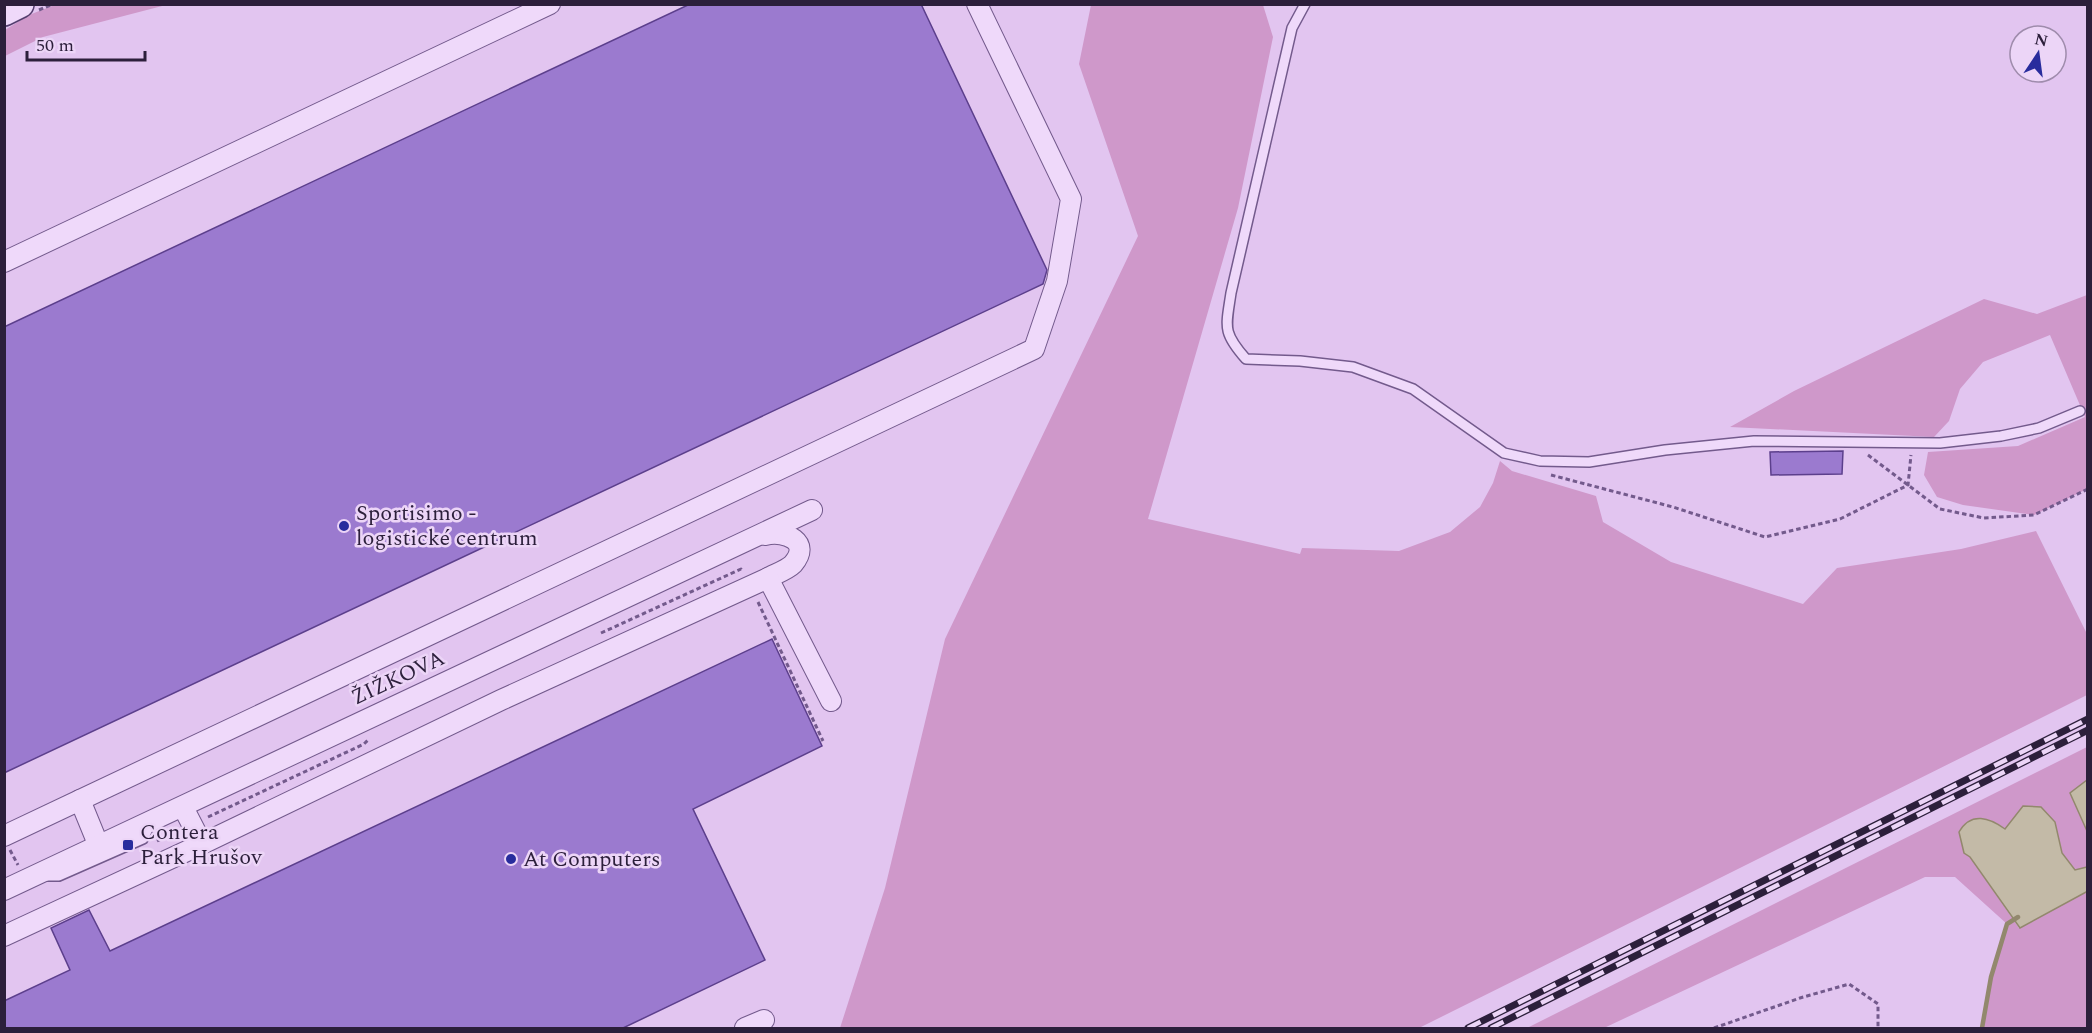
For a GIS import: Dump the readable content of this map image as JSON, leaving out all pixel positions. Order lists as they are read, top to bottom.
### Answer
{
  "streets": {
    "street": ["ŽIŽKOVA"]
  },
  "places": {
    "other": ["Sportisimo - logistické centrum", "At Computers"],
    "transit": ["Contera Park Hrušov"]
  },
  "scale_bar": "50 m",
  "north": "top"
}
